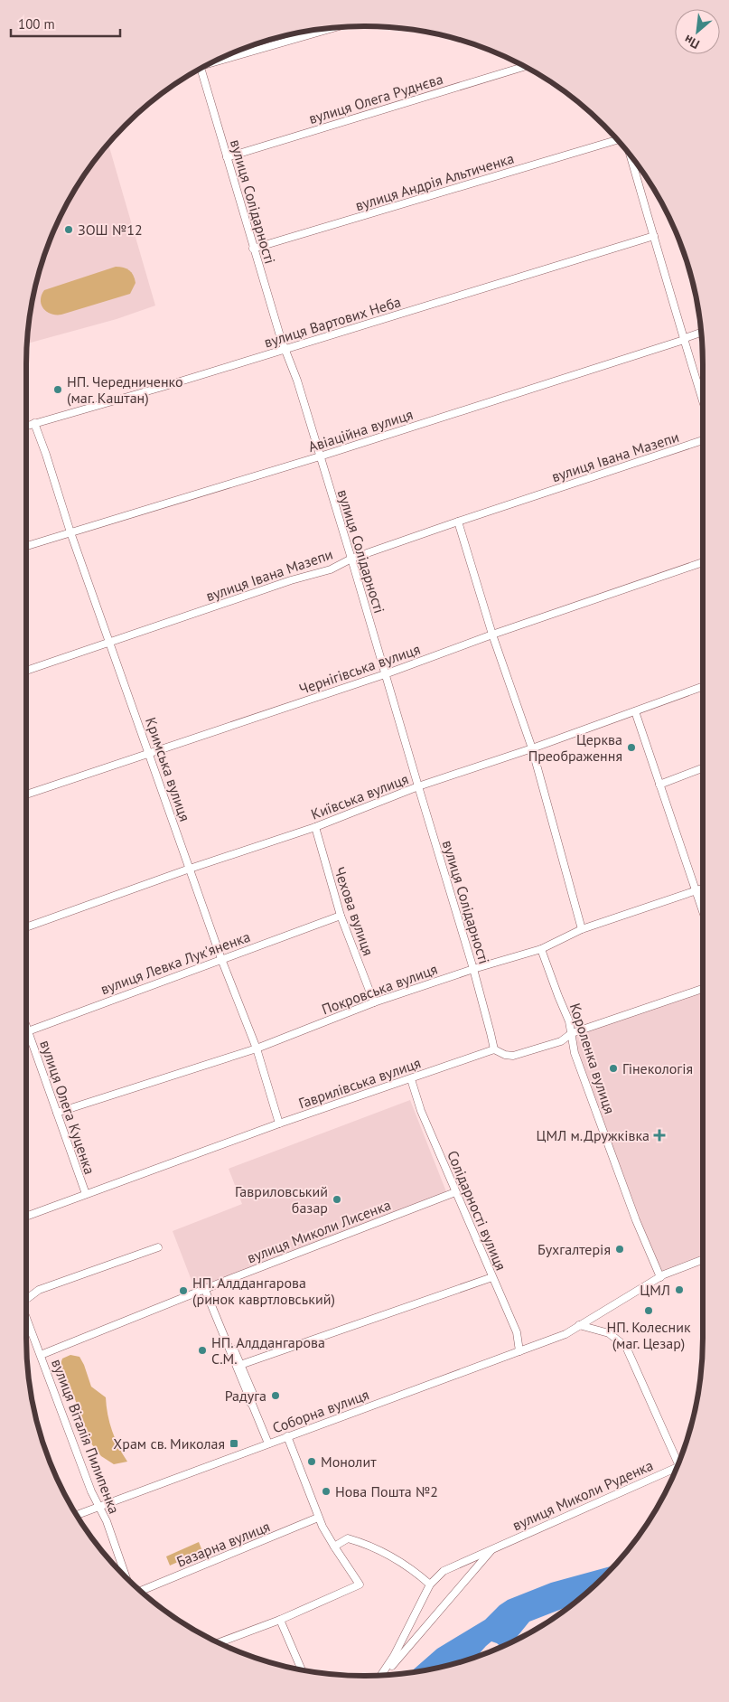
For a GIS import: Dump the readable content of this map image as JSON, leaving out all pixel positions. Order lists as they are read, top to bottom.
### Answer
{
  "streets": {
    "street": [
      "вулиця Олега Руднєва",
      "вулиця Андрія Альтиченка",
      "вулиця Солідарності",
      "вулиця Вартових Неба",
      "Авіаційна вулиця",
      "вулиця Івана Мазепи",
      "Чернігівська вулиця",
      "Кримська вулиця",
      "Київська вулиця",
      "Чехова вулиця",
      "вулиця Левка Лук'яненка",
      "Покровська вулиця",
      "Короленка вулиця",
      "Гаврилівська вулиця",
      "вулиця Олега Куценка",
      "Солідарності вулиця",
      "вулиця Миколи Лисенка",
      "Соборна вулиця",
      "вулиця Віталія Пилипенка",
      "вулиця Миколи Руденка",
      "Базарна вулиця"
    ]
  },
  "crossings": [
    ["вулиця Олега Руднєва", "вулиця Солідарності"],
    ["вулиця Андрія Альтиченка", "вулиця Солідарності"],
    ["вулиця Солідарності", "вулиця Вартових Неба"],
    ["вулиця Солідарності", "Авіаційна вулиця"],
    ["вулиця Солідарності", "вулиця Івана Мазепи"],
    ["вулиця Солідарності", "Чернігівська вулиця"],
    ["вулиця Солідарності", "Київська вулиця"],
    ["вулиця Солідарності", "Покровська вулиця"],
    ["вулиця Солідарності", "Гаврилівська вулиця"],
    ["вулиця Вартових Неба", "Кримська вулиця"],
    ["Авіаційна вулиця", "Кримська вулиця"],
    ["вулиця Івана Мазепи", "Кримська вулиця"],
    ["Чернігівська вулиця", "Кримська вулиця"],
    ["Кримська вулиця", "Київська вулиця"],
    ["Кримська вулиця", "вулиця Левка Лук'яненка"],
    ["Кримська вулиця", "Покровська вулиця"],
    ["Кримська вулиця", "Гаврилівська вулиця"],
    ["Київська вулиця", "Чехова вулиця"],
    ["Чехова вулиця", "вулиця Левка Лук'яненка"],
    ["Чехова вулиця", "Покровська вулиця"],
    ["вулиця Левка Лук'яненка", "вулиця Олега Куценка"],
    ["Покровська вулиця", "Короленка вулиця"],
    ["Покровська вулиця", "вулиця Олега Куценка"],
    ["Короленка вулиця", "Соборна вулиця"],
    ["Гаврилівська вулиця", "вулиця Олега Куценка"],
    ["Гаврилівська вулиця", "Солідарності вулиця"],
    ["Солідарності вулиця", "вулиця Миколи Лисенка"],
    ["Солідарності вулиця", "Соборна вулиця"],
    ["вулиця Миколи Лисенка", "вулиця Віталія Пилипенка"],
    ["Соборна вулиця", "вулиця Віталія Пилипенка"]
  ],
  "places": {
    "other": [
      "ЗОШ №12",
      "НП. Чередниченко (маг. Каштан)",
      "Церква Преображення",
      "Гінекологія",
      "Гавриловський базар",
      "Бухгалтерія",
      "ЦМЛ",
      "НП. Алддангарова (ринок кавртловський)",
      "НП. Колесник (маг. Цезар)",
      "НП. Алддангарова С.М.",
      "Радуга",
      "Монолит",
      "Нова Пошта №2"
    ],
    "health": ["ЦМЛ м.Дружківка"],
    "transit": ["Храм св. Миколая"]
  },
  "scale_bar": "100 m",
  "north": "bottom left"
}
